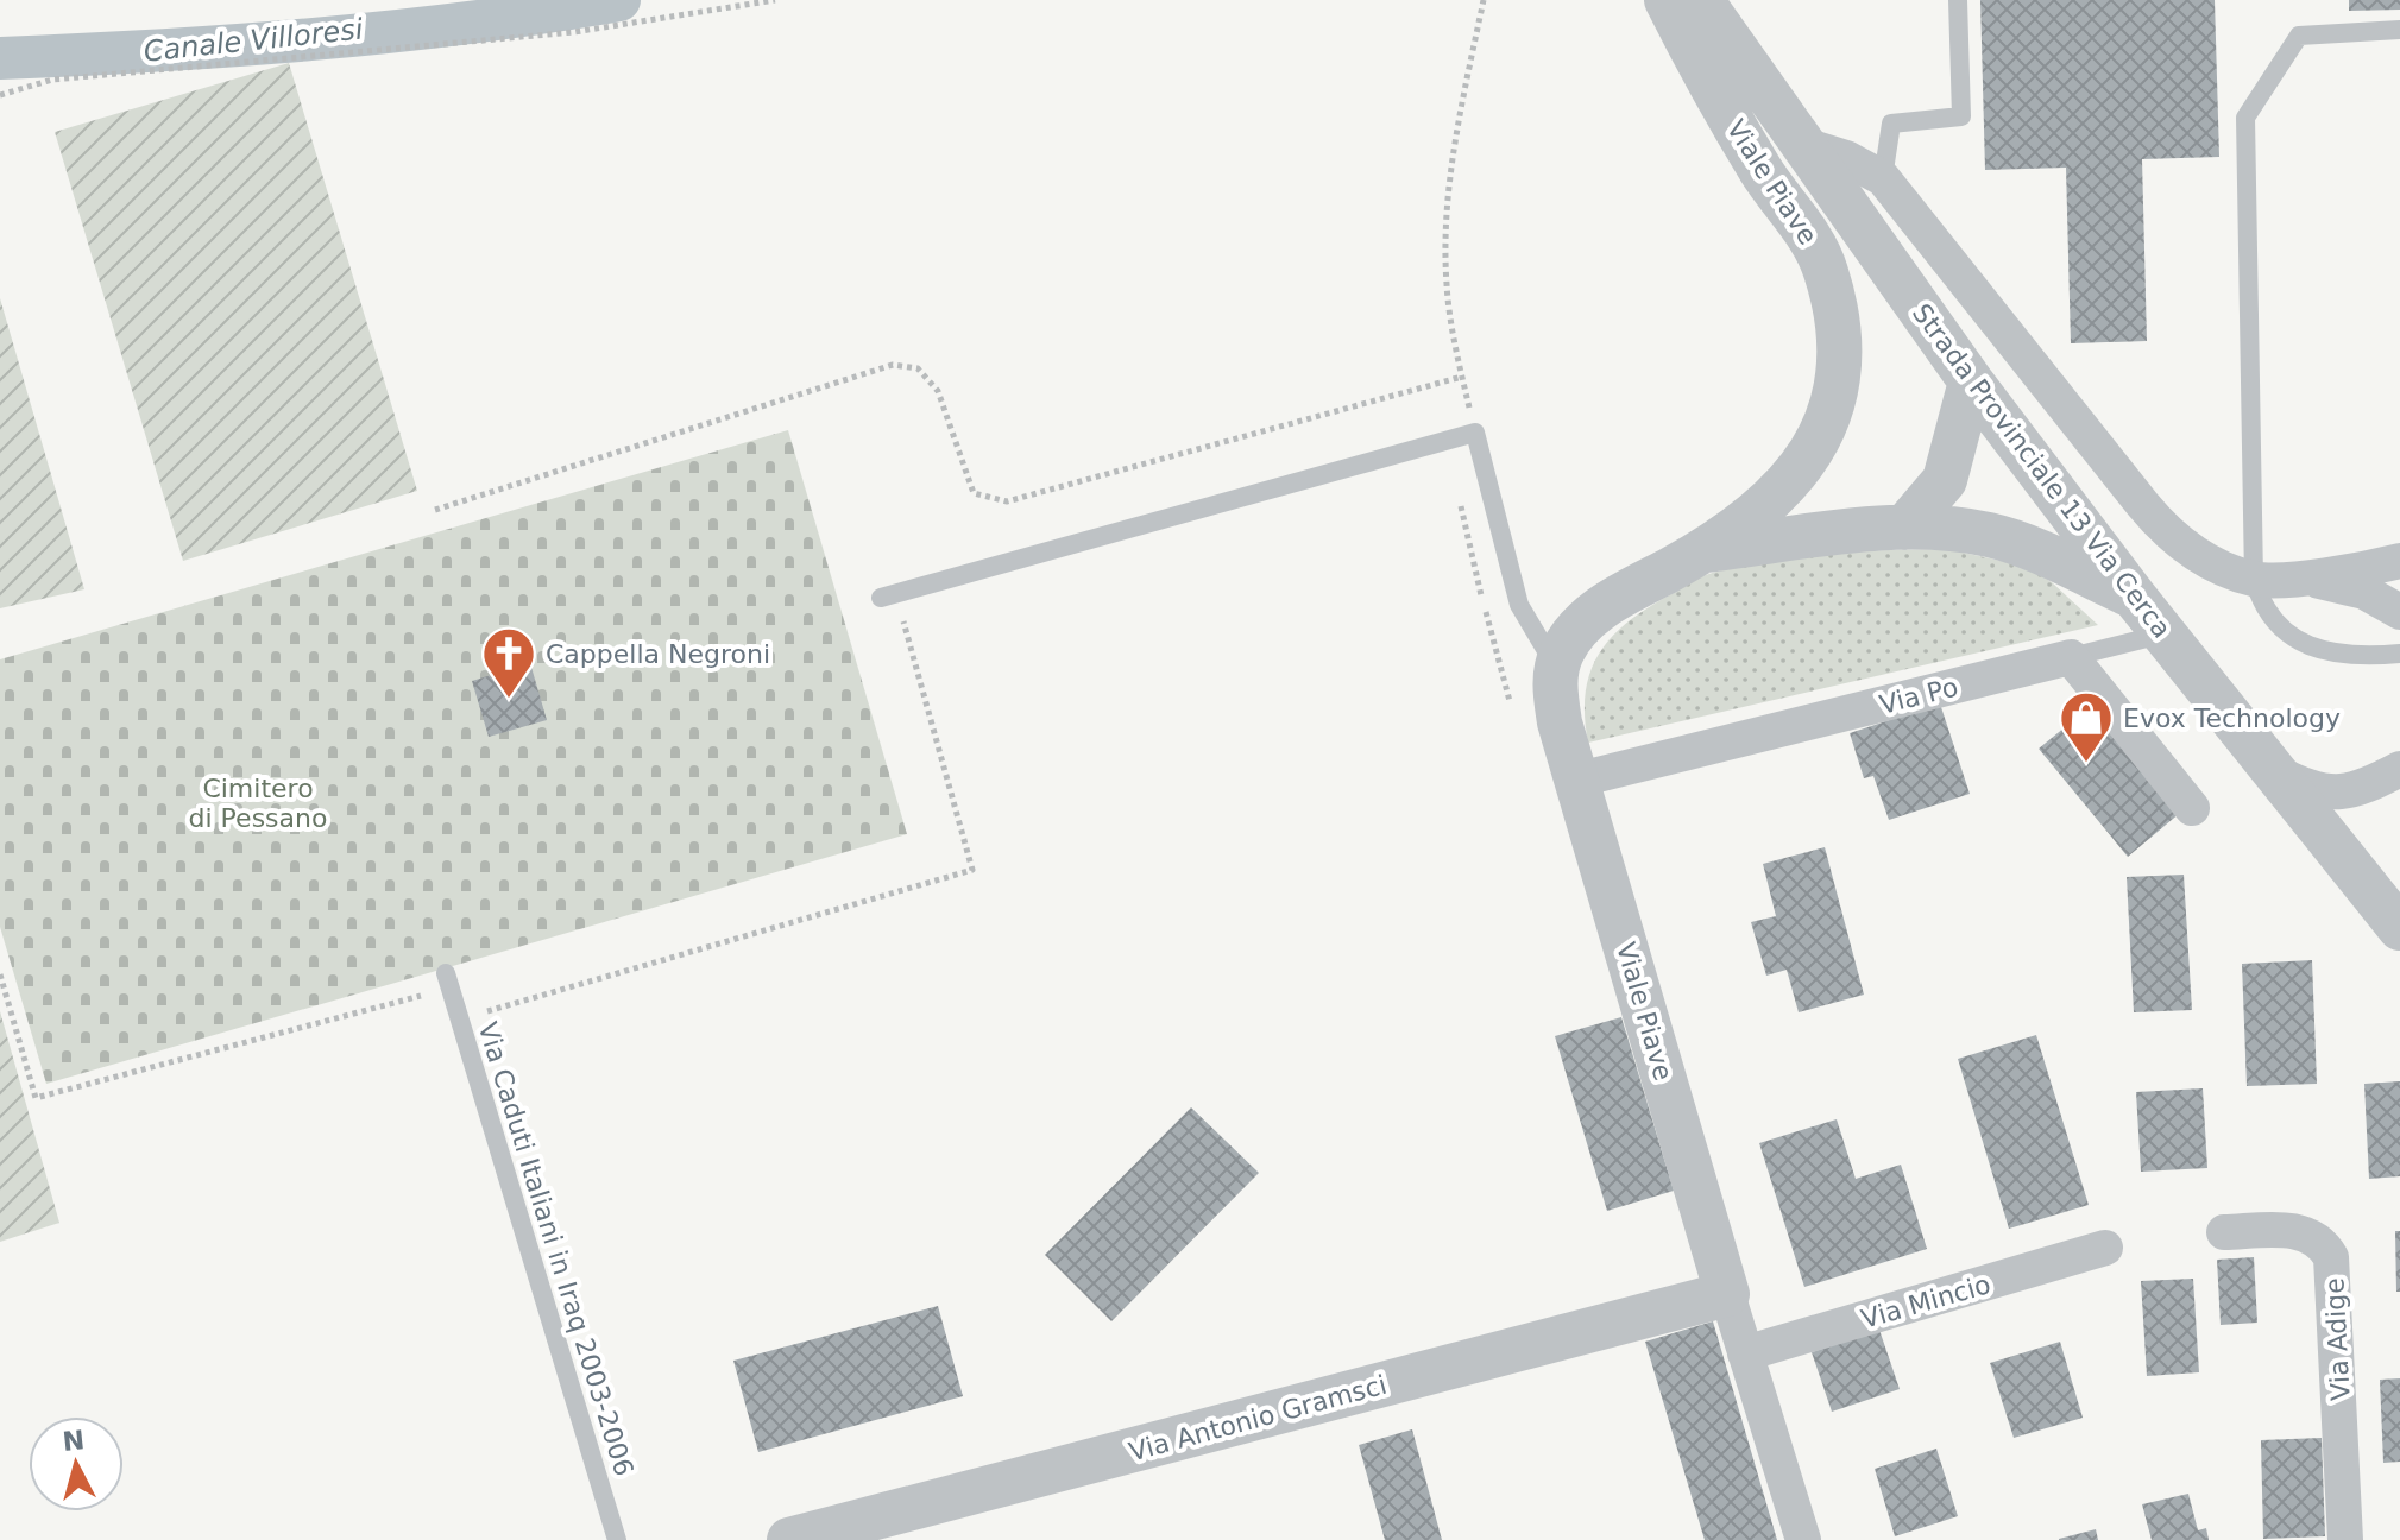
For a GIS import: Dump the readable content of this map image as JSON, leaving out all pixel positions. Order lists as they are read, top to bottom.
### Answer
{
  "streets": {
    "street": [
      "Viale Piave",
      "Strada Provinciale 13 Via Cerca",
      "Via Po",
      "Via Mincio",
      "Via Adige",
      "Via Antonio Gramsci"
    ],
    "lane": ["Via Caduti Italiani in Iraq 2003-2006"]
  },
  "crossings": [
    ["Viale Piave", "Strada Provinciale 13 Via Cerca"],
    ["Viale Piave", "Via Po"],
    ["Viale Piave", "Via Mincio"],
    ["Viale Piave", "Via Antonio Gramsci"]
  ],
  "water": ["Canale Villoresi"],
  "parks": ["Cimitero di Pessano"],
  "places": {
    "church": ["Cappella Negroni"],
    "shop": ["Evox Technology"]
  },
  "north": "top"
}
